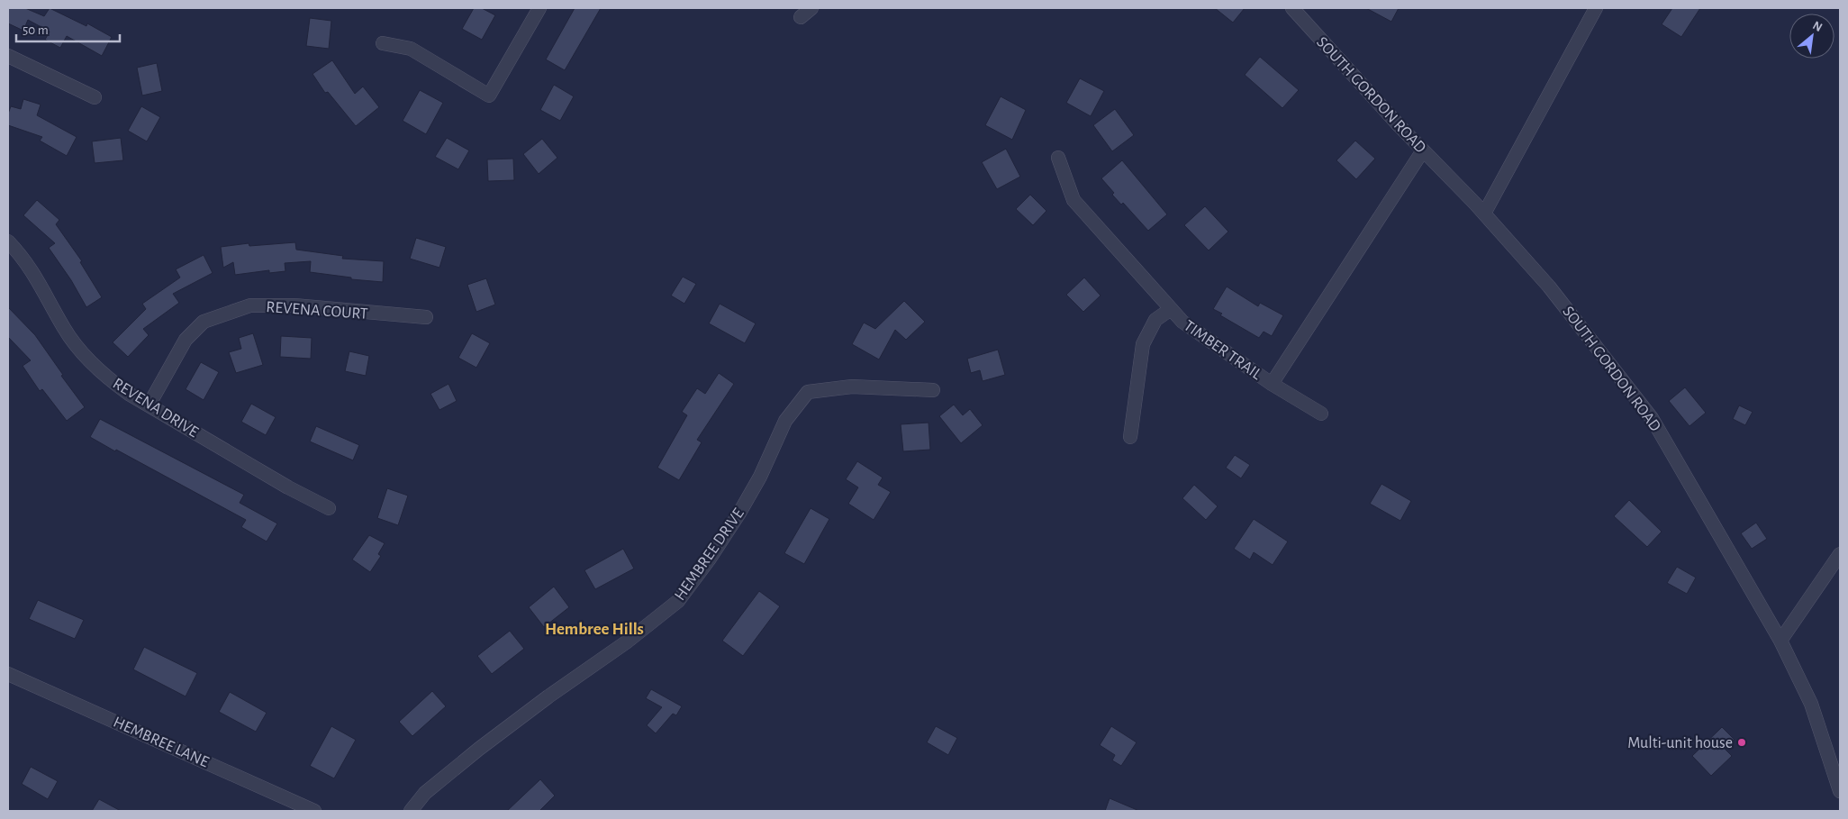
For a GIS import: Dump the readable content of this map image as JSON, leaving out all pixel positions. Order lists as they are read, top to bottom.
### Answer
{
  "streets": {
    "street": [
      "SOUTH GORDON ROAD",
      "REVENA COURT",
      "TIMBER TRAIL",
      "REVENA DRIVE",
      "HEMBREE DRIVE",
      "HEMBREE LANE"
    ]
  },
  "crossings": [
    ["SOUTH GORDON ROAD", "TIMBER TRAIL"],
    ["REVENA COURT", "REVENA DRIVE"]
  ],
  "districts": ["Hembree Hills"],
  "places": ["Multi-unit house"],
  "scale_bar": "50 m",
  "north": "top right"
}
